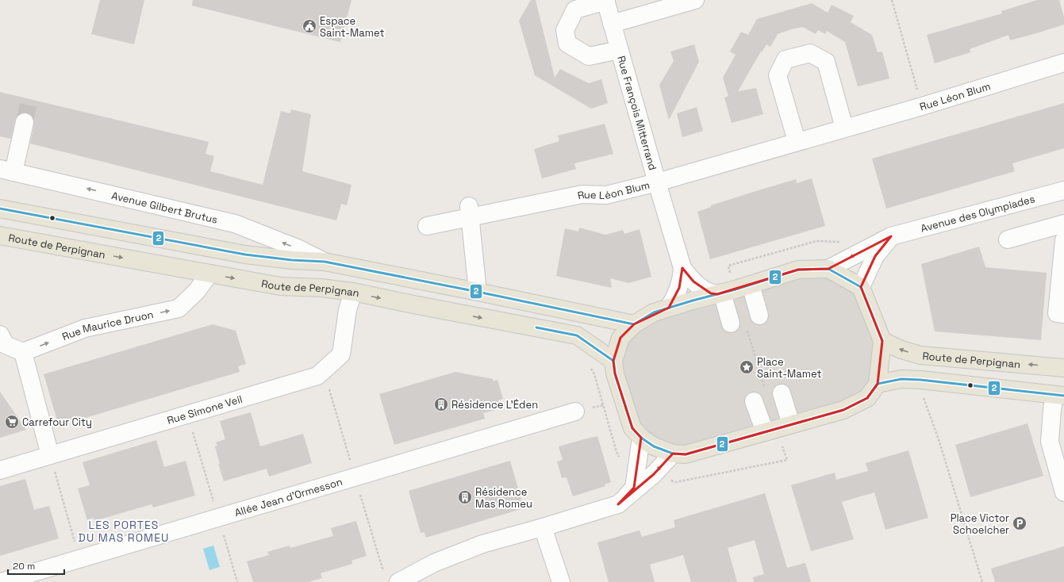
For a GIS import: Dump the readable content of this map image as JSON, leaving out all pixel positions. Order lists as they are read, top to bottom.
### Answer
{
  "streets": {
    "main road": ["Route de Perpignan"],
    "street": [
      "Rue Léon Blum",
      "Rue François Mitterrand",
      "Avenue Gilbert Brutus",
      "Avenue des Olympiades",
      "Rue Maurice Druon",
      "Rue Simone Veil",
      "Allée Jean d'Ormesson"
    ]
  },
  "crossings": [
    ["Rue Léon Blum", "Rue François Mitterrand"],
    ["Route de Perpignan", "Rue Maurice Druon"],
    ["Route de Perpignan", "Rue Simone Veil"]
  ],
  "one_way": ["Avenue Gilbert Brutus", "Rue Maurice Druon"],
  "districts": ["LES PORTES DU MAS ROMEU"],
  "places": {
    "public building": ["Espace Saint-Mamet"],
    "place": ["Place Saint-Mamet"],
    "building": ["Résidence L'Éden", "Résidence Mas Romeu"],
    "supermarket": ["Carrefour City"],
    "parking": ["Place Victor Schoelcher"]
  },
  "lines": ["transit line 2"],
  "scale_bar": "20 m"
}
